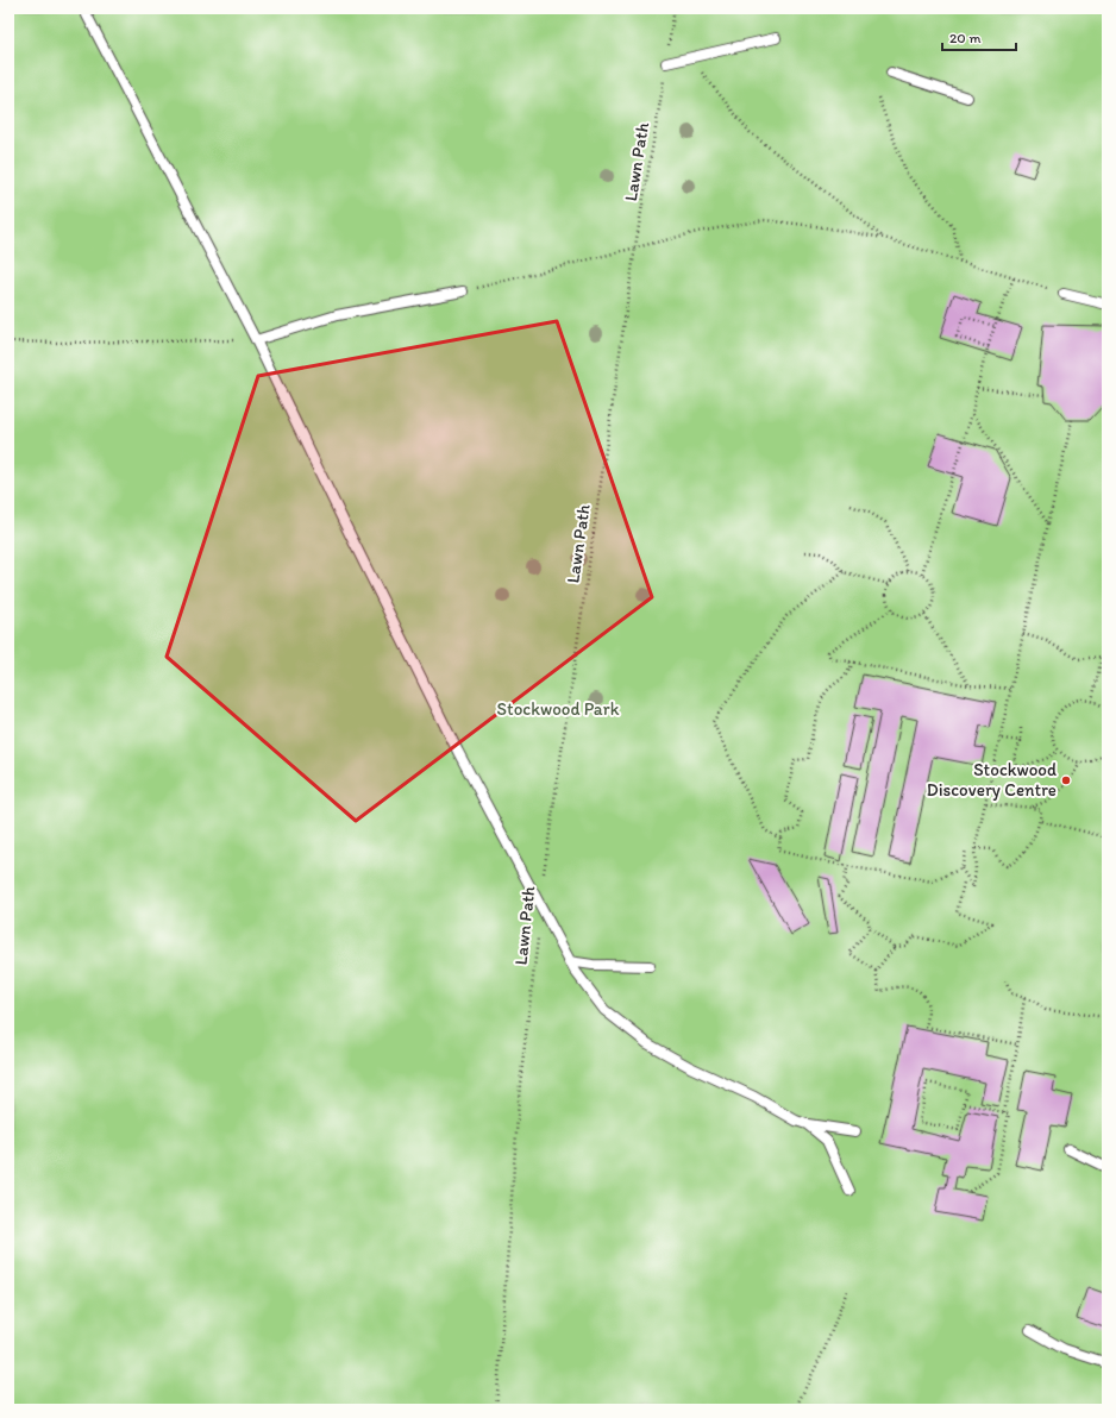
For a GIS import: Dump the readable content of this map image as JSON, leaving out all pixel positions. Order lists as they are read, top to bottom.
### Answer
{
  "streets": {
    "path": ["Lawn Path"]
  },
  "parks": ["Stockwood Park"],
  "places": ["Stockwood Discovery Centre"],
  "scale_bar": "20 m"
}
